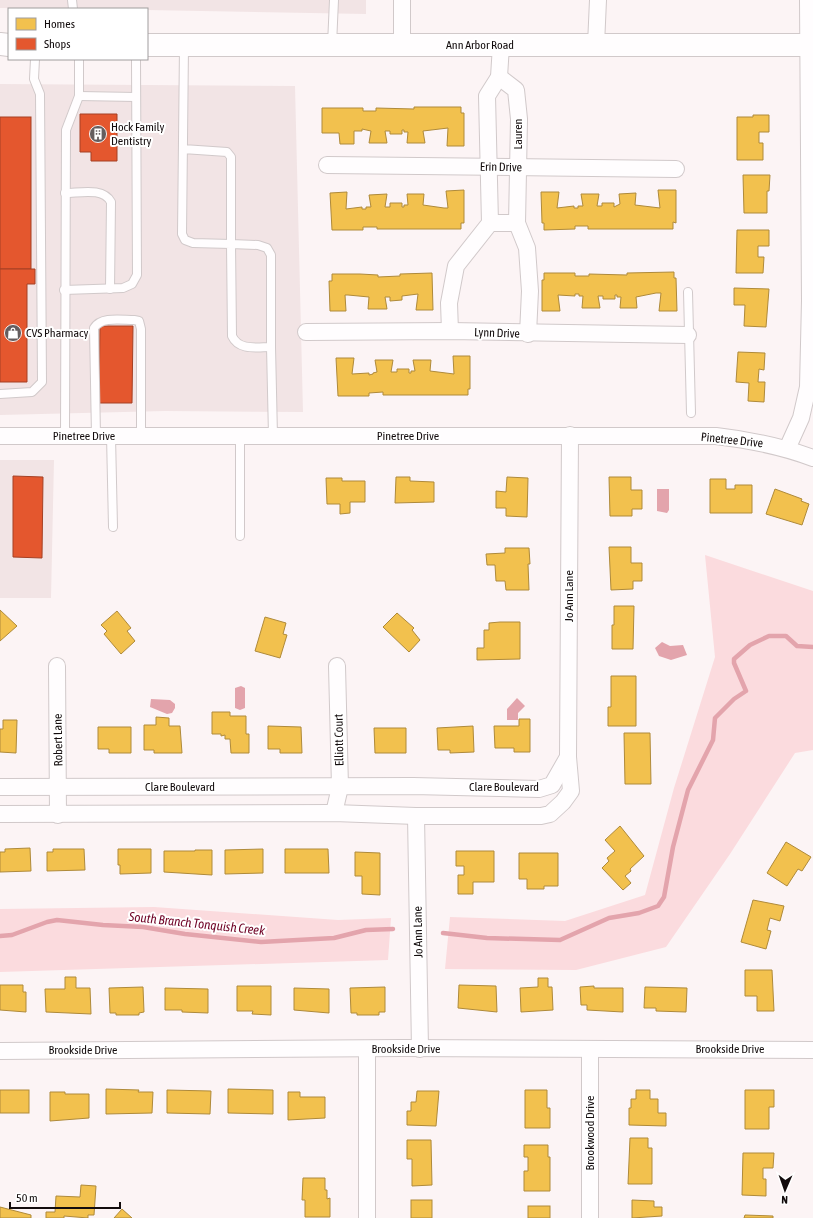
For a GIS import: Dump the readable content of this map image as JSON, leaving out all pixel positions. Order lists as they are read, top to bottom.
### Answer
{
  "streets": {
    "main road": ["Ann Arbor Road"],
    "street": [
      "Lauren",
      "Erin Drive",
      "Lynn Drive",
      "Pinetree Drive",
      "Jo Ann Lane",
      "Robert Lane",
      "Elliott Court",
      "Clare Boulevard",
      "Brookside Drive",
      "Brookwood Drive"
    ]
  },
  "crossings": [
    ["Lauren", "Erin Drive"],
    ["Lauren", "Lynn Drive"],
    ["Pinetree Drive", "Jo Ann Lane"],
    ["Jo Ann Lane", "Clare Boulevard"],
    ["Jo Ann Lane", "Brookside Drive"],
    ["Robert Lane", "Clare Boulevard"],
    ["Elliott Court", "Clare Boulevard"],
    ["Brookside Drive", "Brookwood Drive"]
  ],
  "water": ["South Branch Tonquish Creek"],
  "places": {
    "building": ["Hock Family Dentistry"],
    "shop": ["CVS Pharmacy"]
  },
  "legend": ["Homes", "Shops"],
  "scale_bar": "50 m",
  "north": "bottom"
}
